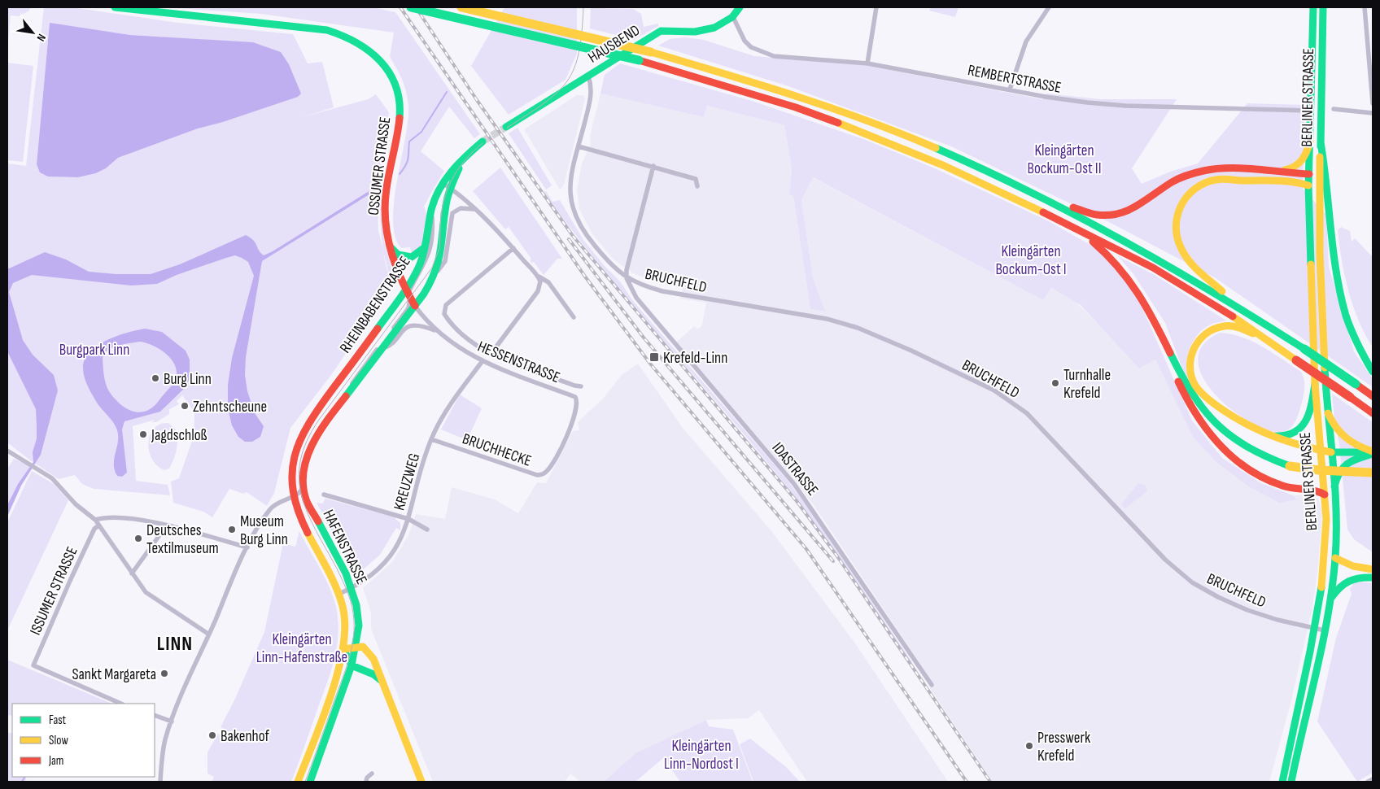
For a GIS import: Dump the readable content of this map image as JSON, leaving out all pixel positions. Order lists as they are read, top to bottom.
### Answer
{
  "streets": {
    "main road": [
      "HAUSBEND",
      "BERLINER STRASSE",
      "OSSUMER STRASSE",
      "RHEINBABENSTRASSE",
      "HAFENSTRASSE"
    ],
    "street": [
      "REMBERTSTRASSE",
      "BRUCHFELD",
      "HESSENSTRASSE",
      "BRUCHHECKE",
      "IDASTRASSE",
      "KREUZWEG",
      "ISSUMER STRASSE"
    ]
  },
  "crossings": [
    ["HAUSBEND", "REMBERTSTRASSE"],
    ["HAUSBEND", "BRUCHFELD"],
    ["REMBERTSTRASSE", "BERLINER STRASSE"],
    ["BERLINER STRASSE", "BRUCHFELD"],
    ["OSSUMER STRASSE", "RHEINBABENSTRASSE"],
    ["OSSUMER STRASSE", "HESSENSTRASSE"],
    ["BRUCHFELD", "IDASTRASSE"],
    ["RHEINBABENSTRASSE", "HESSENSTRASSE"],
    ["RHEINBABENSTRASSE", "HAFENSTRASSE"],
    ["HESSENSTRASSE", "BRUCHHECKE"],
    ["HESSENSTRASSE", "KREUZWEG"],
    ["BRUCHHECKE", "KREUZWEG"],
    ["KREUZWEG", "HAFENSTRASSE"]
  ],
  "districts": ["LINN"],
  "parks": [
    "Kleingärten Bockum-Ost II",
    "Kleingärten Bockum-Ost I",
    "Burgpark Linn",
    "Kleingärten Linn-Hafenstraße",
    "Kleingärten Linn-Nordost I"
  ],
  "places": {
    "transit": ["Krefeld-Linn"],
    "other": [
      "Burg Linn",
      "Turnhalle Krefeld",
      "Zehntscheune",
      "Jagdschloß",
      "Museum Burg Linn",
      "Deutsches Textilmuseum",
      "Sankt Margareta",
      "Bakenhof",
      "Presswerk Krefeld"
    ]
  },
  "legend": ["Fast", "Slow", "Jam"],
  "north": "bottom right"
}
